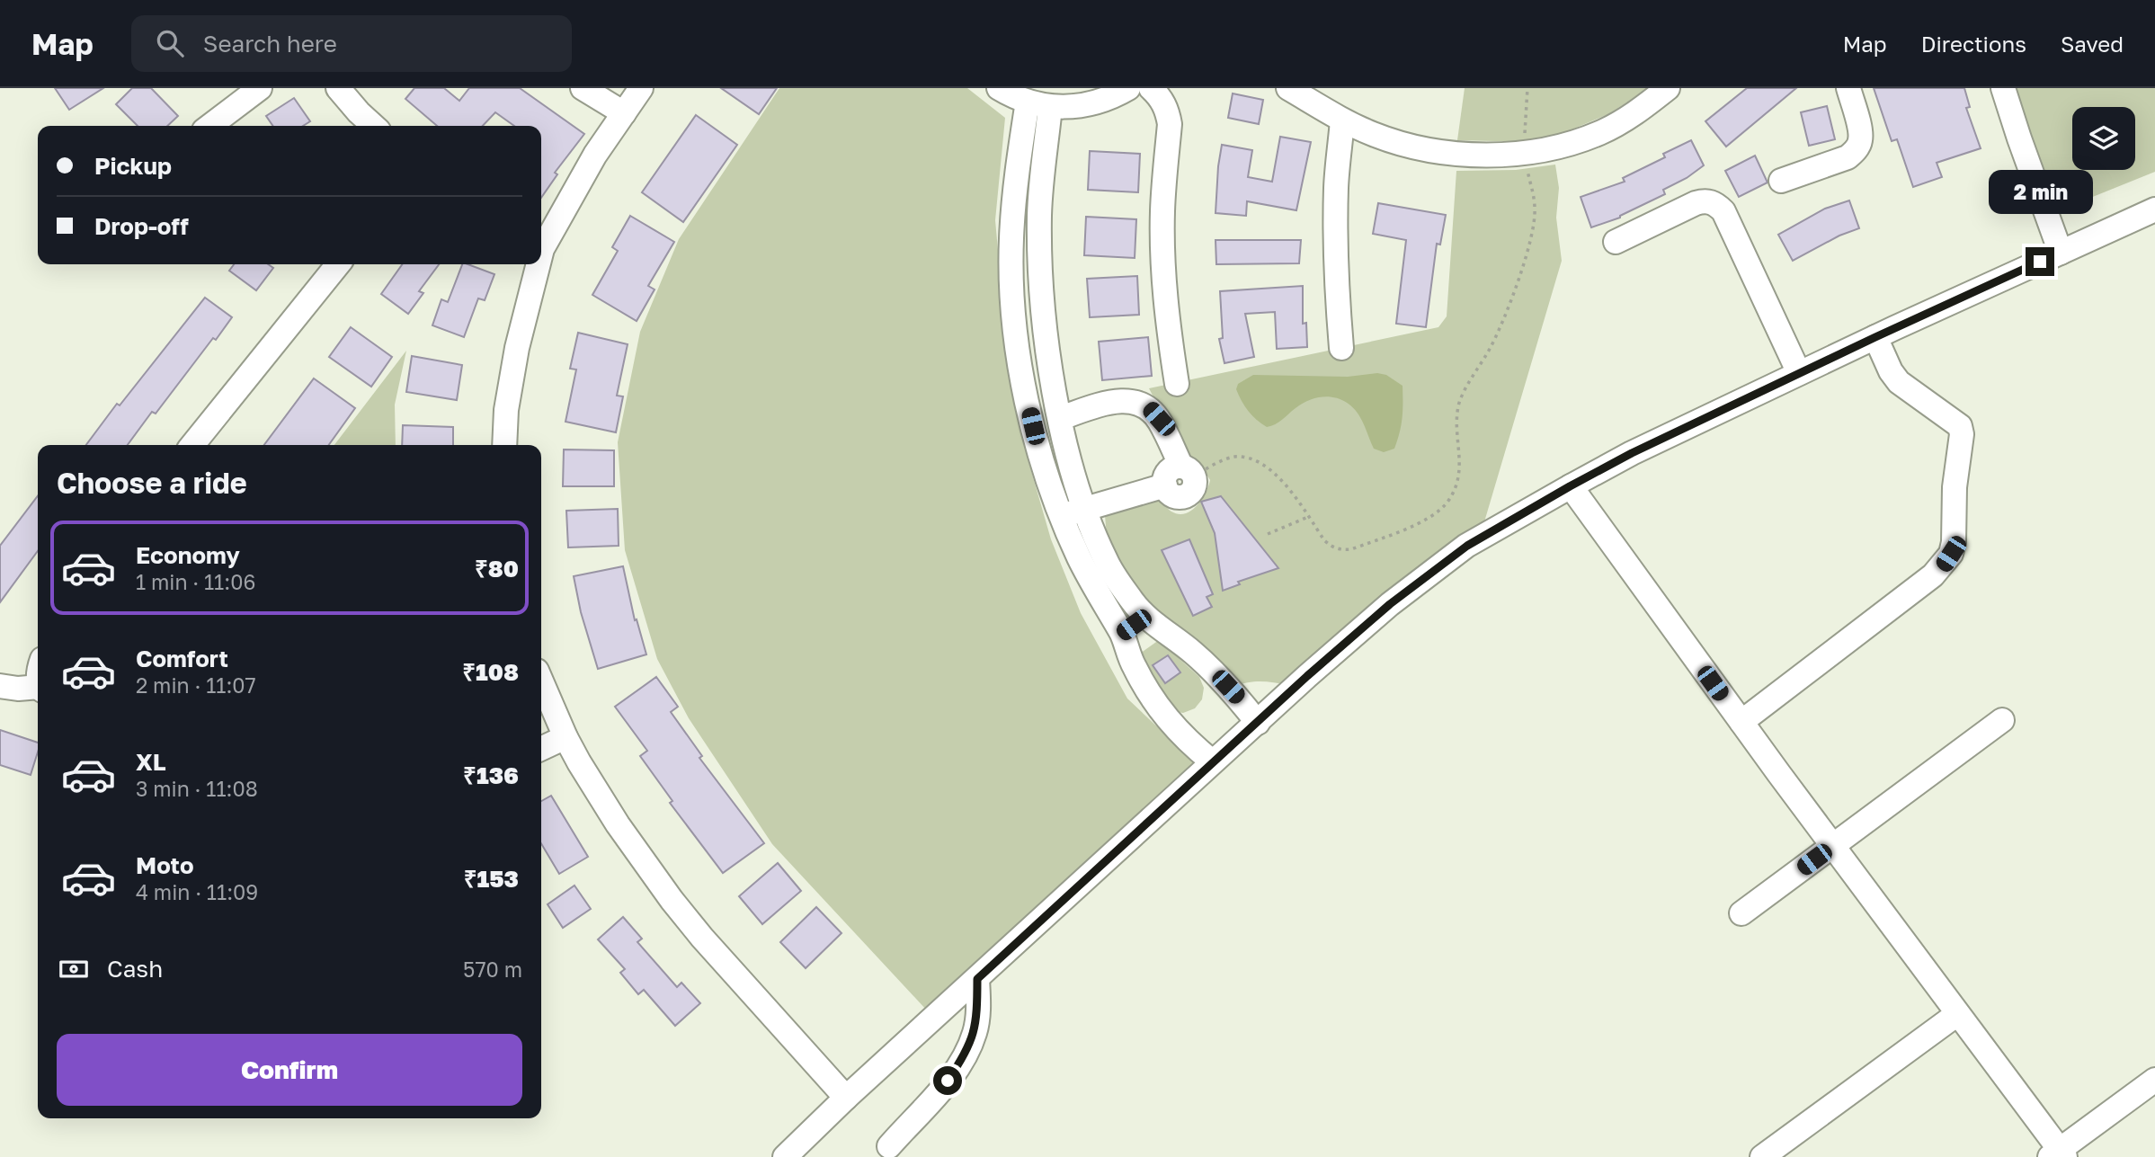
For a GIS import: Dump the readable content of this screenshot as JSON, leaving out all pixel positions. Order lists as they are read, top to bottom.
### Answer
{
  "page": {
    "header": "Map",
    "search": "Search here",
    "nav": ["Map", "Directions", "Saved"],
    "banner": ["Pickup", "Drop-off"],
    "bubble": "2 min",
    "heading": "Choose a ride",
    "list": [
      {
        "name": "Economy",
        "note": "1 min · 11:06",
        "value": "₹80"
      },
      {
        "name": "Comfort",
        "note": "2 min · 11:07",
        "value": "₹108"
      },
      {
        "name": "XL",
        "note": "3 min · 11:08",
        "value": "₹136"
      },
      {
        "name": "Moto",
        "note": "4 min · 11:09",
        "value": "₹153"
      }
    ],
    "pay": ["Cash", "570 m"],
    "buttons": "Confirm"
  }
}
